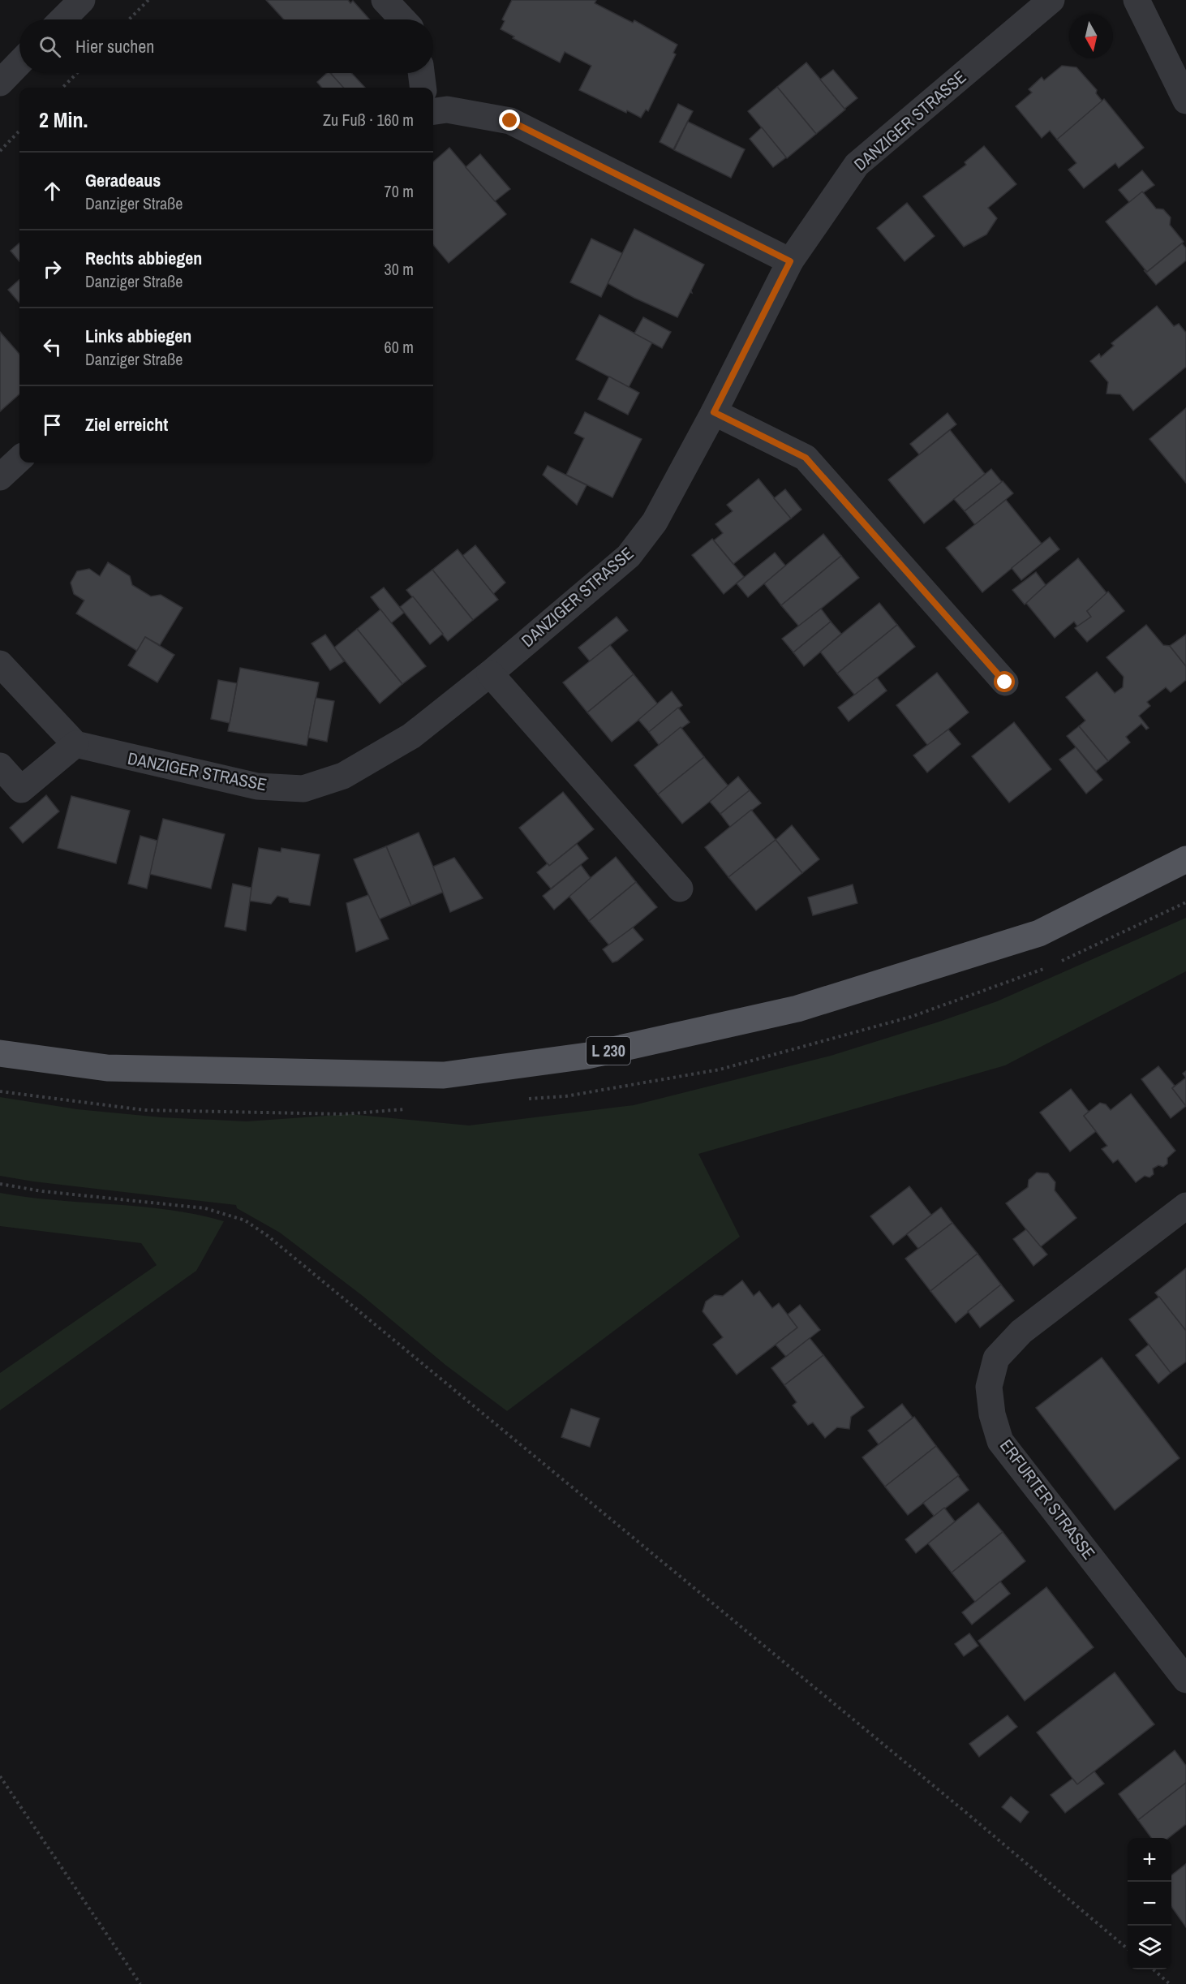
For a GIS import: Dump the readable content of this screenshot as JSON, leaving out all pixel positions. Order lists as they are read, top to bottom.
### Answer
{
  "streets": {
    "main road": ["L 230"],
    "street": ["DANZIGER STRASSE", "ERFURTER STRASSE"]
  },
  "north": "bottom",
  "page": {
    "search": "Hier suchen",
    "heading": ["2 Min.", "Zu Fuß · 160 m"],
    "list": [
      ["Geradeaus", "Danziger Straße", "70 m"],
      ["Rechts abbiegen", "Danziger Straße", "30 m"],
      ["Links abbiegen", "Danziger Straße", "60 m"],
      "Ziel erreicht"
    ],
    "map_buttons": ["+", "−"]
  }
}
